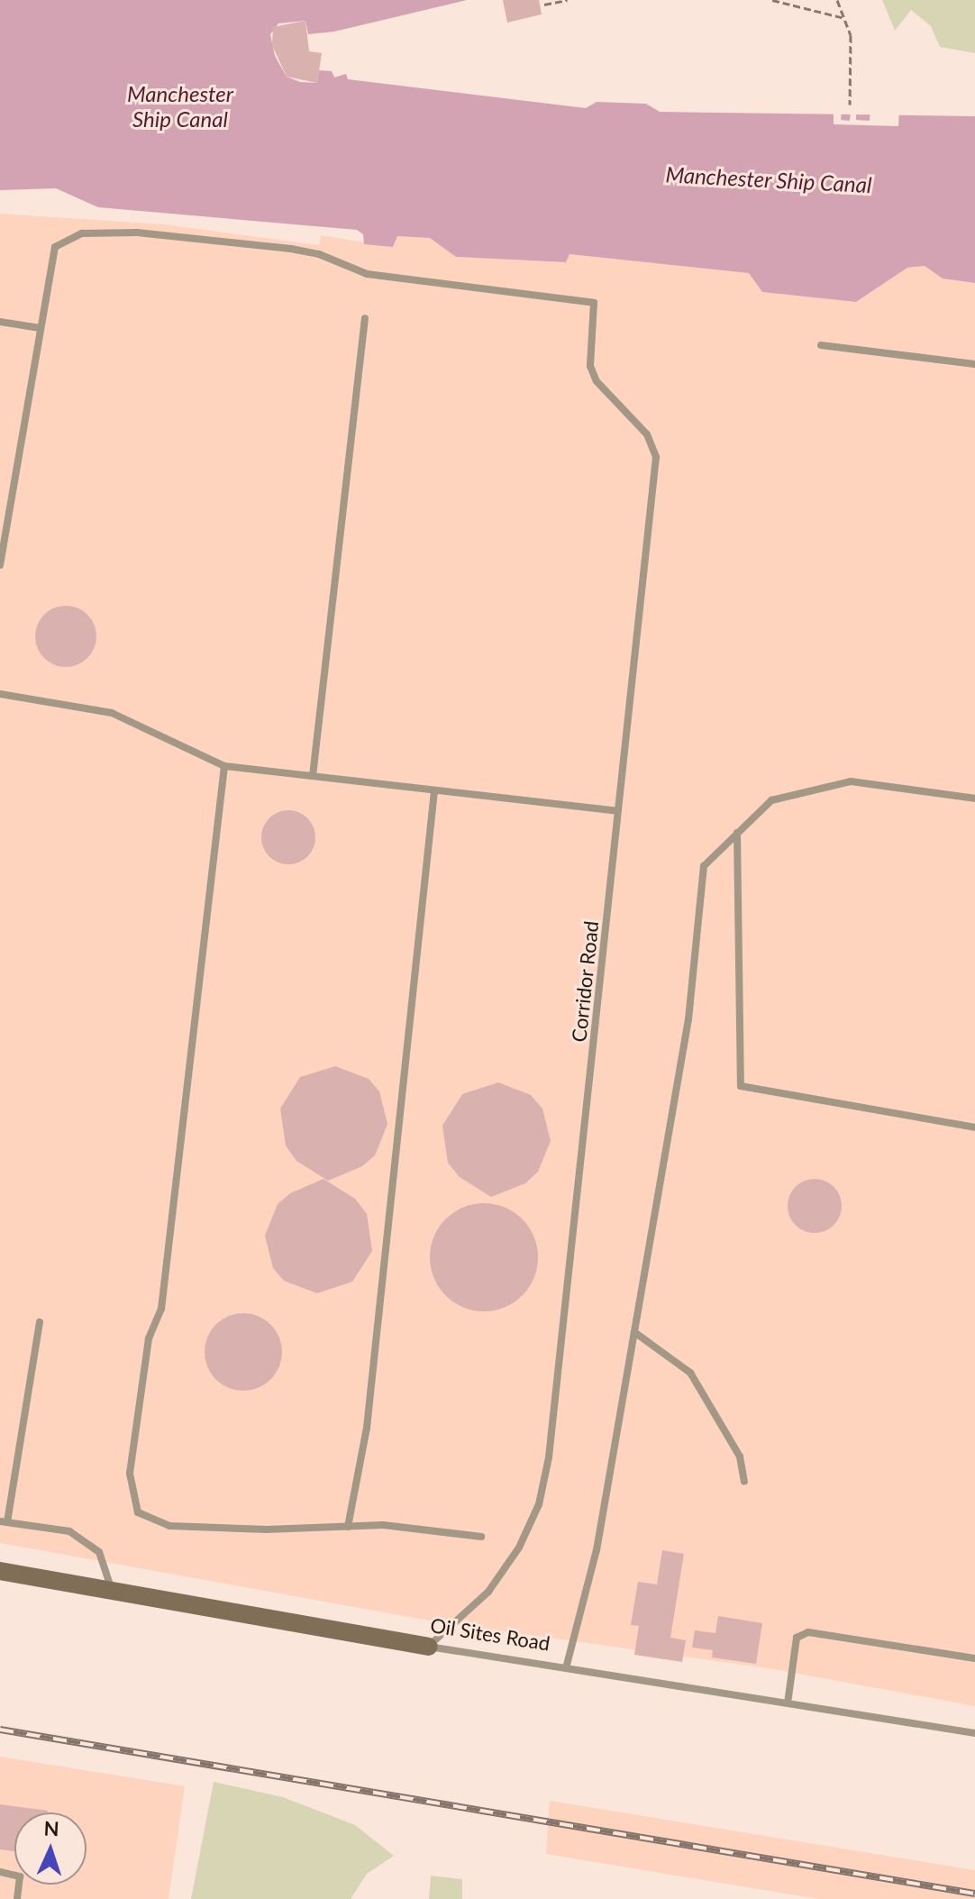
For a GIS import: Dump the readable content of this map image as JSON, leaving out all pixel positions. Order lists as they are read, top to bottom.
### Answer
{
  "streets": {
    "street": ["Oil Sites Road"],
    "lane": ["Corridor Road"]
  },
  "crossings": [
    ["Corridor Road", "Oil Sites Road"]
  ],
  "water": ["Manchester Ship Canal"],
  "north": "top"
}
